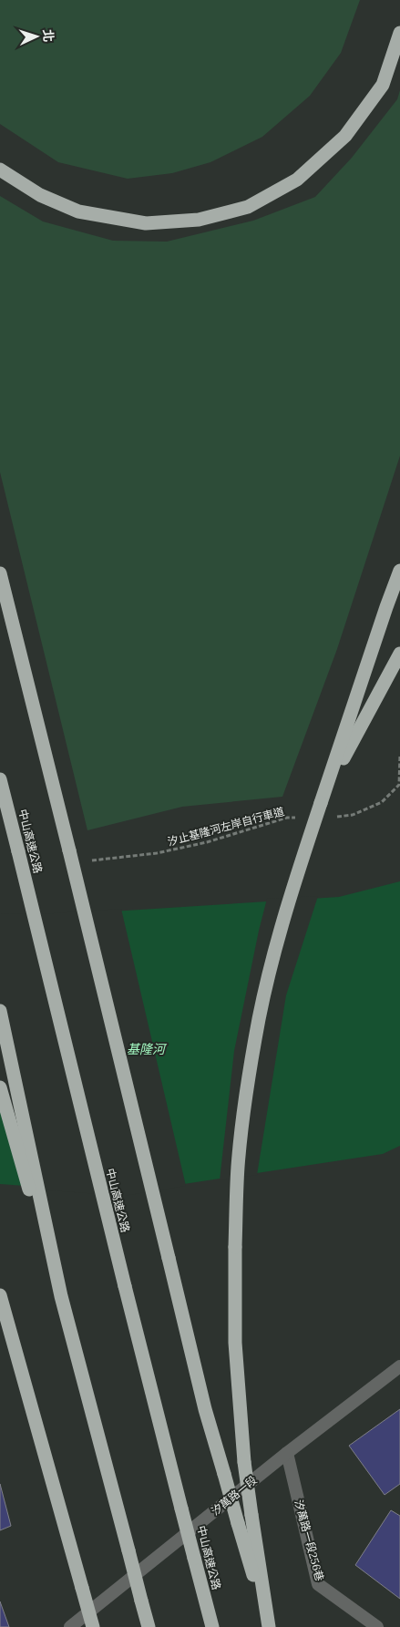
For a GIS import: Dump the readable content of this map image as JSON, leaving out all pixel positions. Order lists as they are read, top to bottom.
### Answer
{
  "streets": {
    "highway": ["中山高速公路"],
    "street": ["汐萬路一段", "汐萬路一段256巷"],
    "path": ["汐止基隆河左岸自行車道"]
  },
  "crossings": [
    ["汐萬路一段", "汐萬路一段256巷"]
  ],
  "water": ["基隆河"],
  "north": "right"
}
